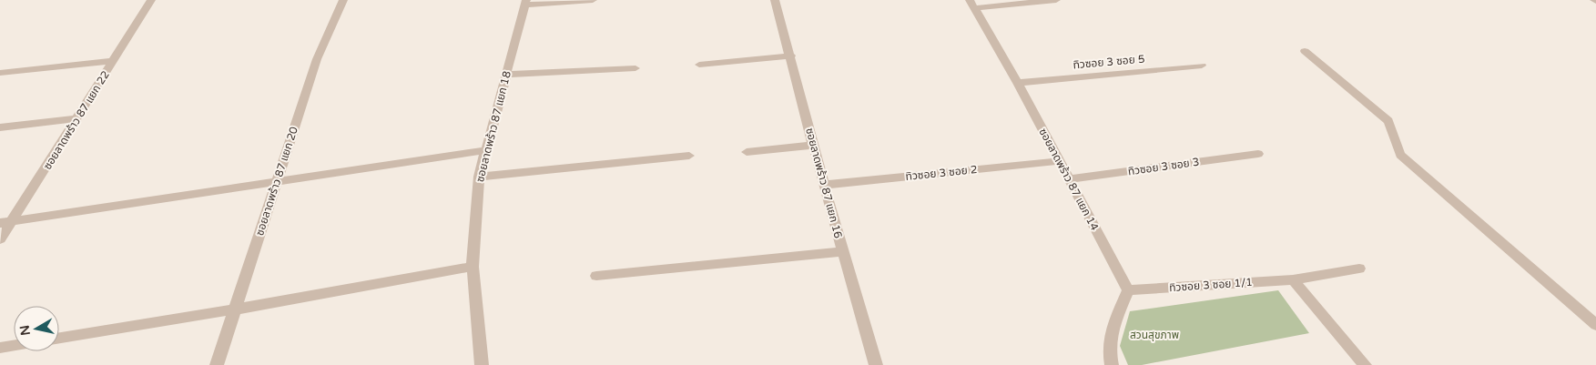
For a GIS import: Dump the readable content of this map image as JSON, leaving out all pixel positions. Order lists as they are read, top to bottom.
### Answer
{
  "streets": {
    "street": [
      "ทิวซอย 3 ซอย 5",
      "ซอยลาดพร้าว 87 แยก 22",
      "ซอยลาดพร้าว 87 แยก 18",
      "ทิวซอย 3 ซอย 3",
      "ทิวซอย 3 ซอย 2",
      "ซอยลาดพร้าว 87 แยก 14",
      "ซอยลาดพร้าว 87 แยก 20",
      "ซอยลาดพร้าว 87 แยก 16",
      "ทิวซอย 3 ซอย 1/1"
    ]
  },
  "crossings": [
    ["ทิวซอย 3 ซอย 5", "ซอยลาดพร้าว 87 แยก 14"],
    ["ทิวซอย 3 ซอย 3", "ซอยลาดพร้าว 87 แยก 14"],
    ["ทิวซอย 3 ซอย 2", "ซอยลาดพร้าว 87 แยก 14"],
    ["ทิวซอย 3 ซอย 2", "ซอยลาดพร้าว 87 แยก 16"],
    ["ซอยลาดพร้าว 87 แยก 14", "ทิวซอย 3 ซอย 1/1"]
  ],
  "parks": ["สวนสุขภาพ"],
  "north": "left"
}
